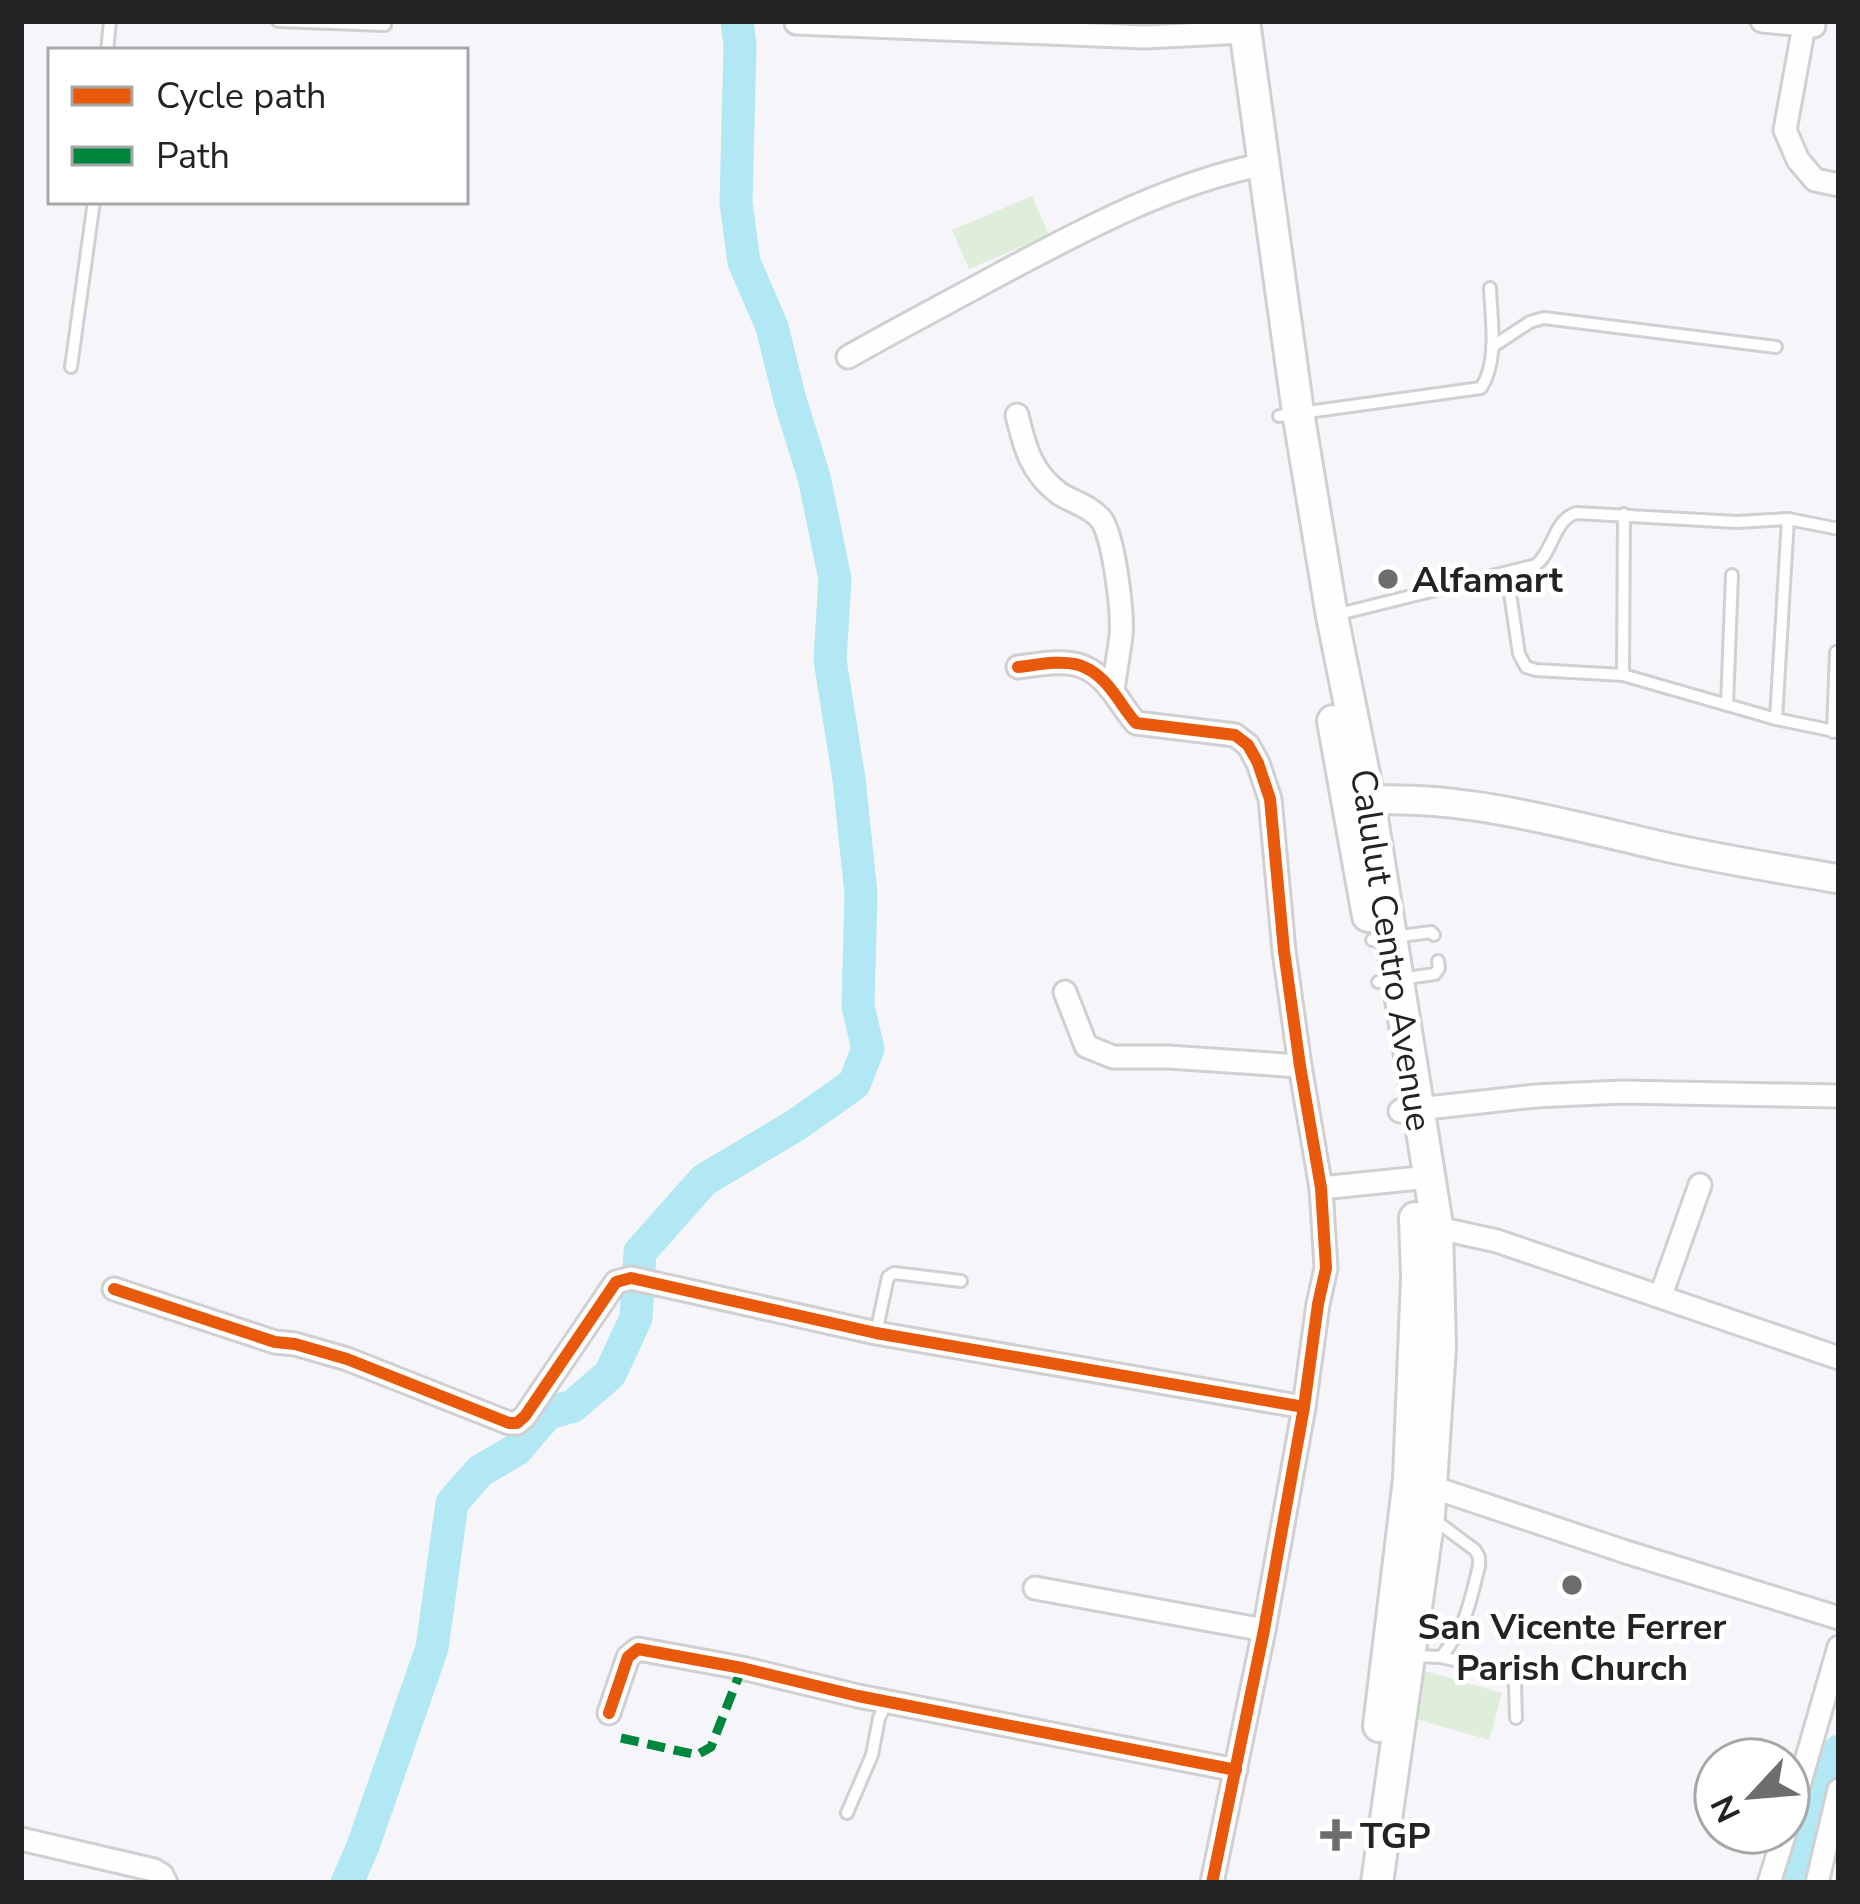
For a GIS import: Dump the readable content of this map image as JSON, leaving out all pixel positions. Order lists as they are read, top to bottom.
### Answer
{
  "streets": {
    "main road": ["Calulut Centro Avenue"]
  },
  "places": {
    "other": ["Alfamart", "San Vicente Ferrer Parish Church"],
    "health": ["TGP"]
  },
  "legend": ["Cycle path", "Path"],
  "north": "bottom left"
}
